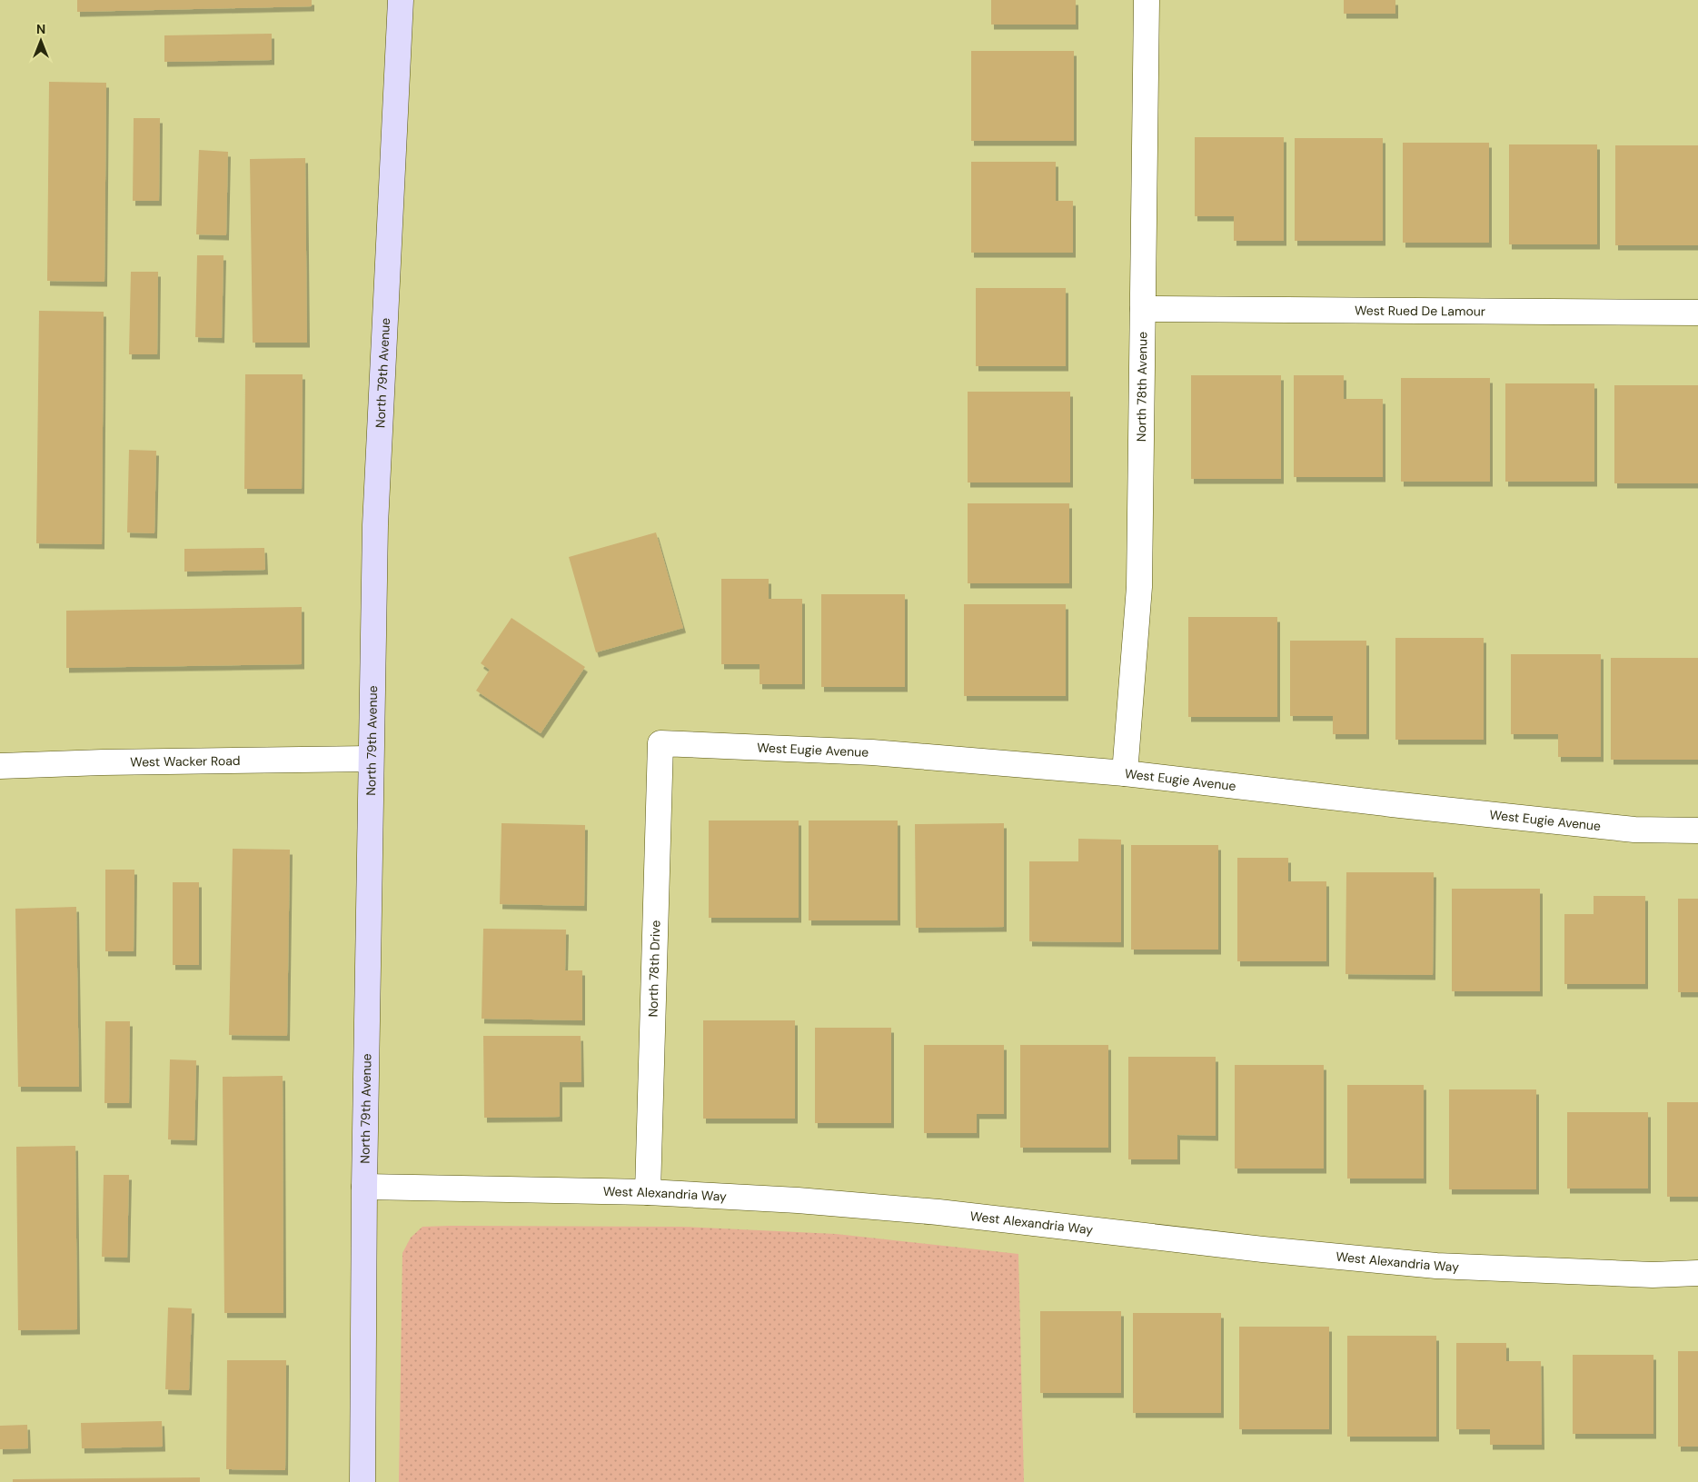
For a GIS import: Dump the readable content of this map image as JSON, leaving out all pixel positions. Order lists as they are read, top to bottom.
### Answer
{
  "streets": {
    "street": [
      "West Rued De Lamour",
      "North 79th Avenue",
      "North 78th Avenue",
      "West Eugie Avenue",
      "West Wacker Road",
      "North 78th Drive",
      "West Alexandria Way"
    ]
  },
  "crossings": [
    ["West Rued De Lamour", "North 78th Avenue"],
    ["North 79th Avenue", "West Wacker Road"],
    ["North 79th Avenue", "West Alexandria Way"],
    ["North 78th Avenue", "West Eugie Avenue"],
    ["West Eugie Avenue", "North 78th Drive"],
    ["North 78th Drive", "West Alexandria Way"]
  ],
  "north": "top"
}
